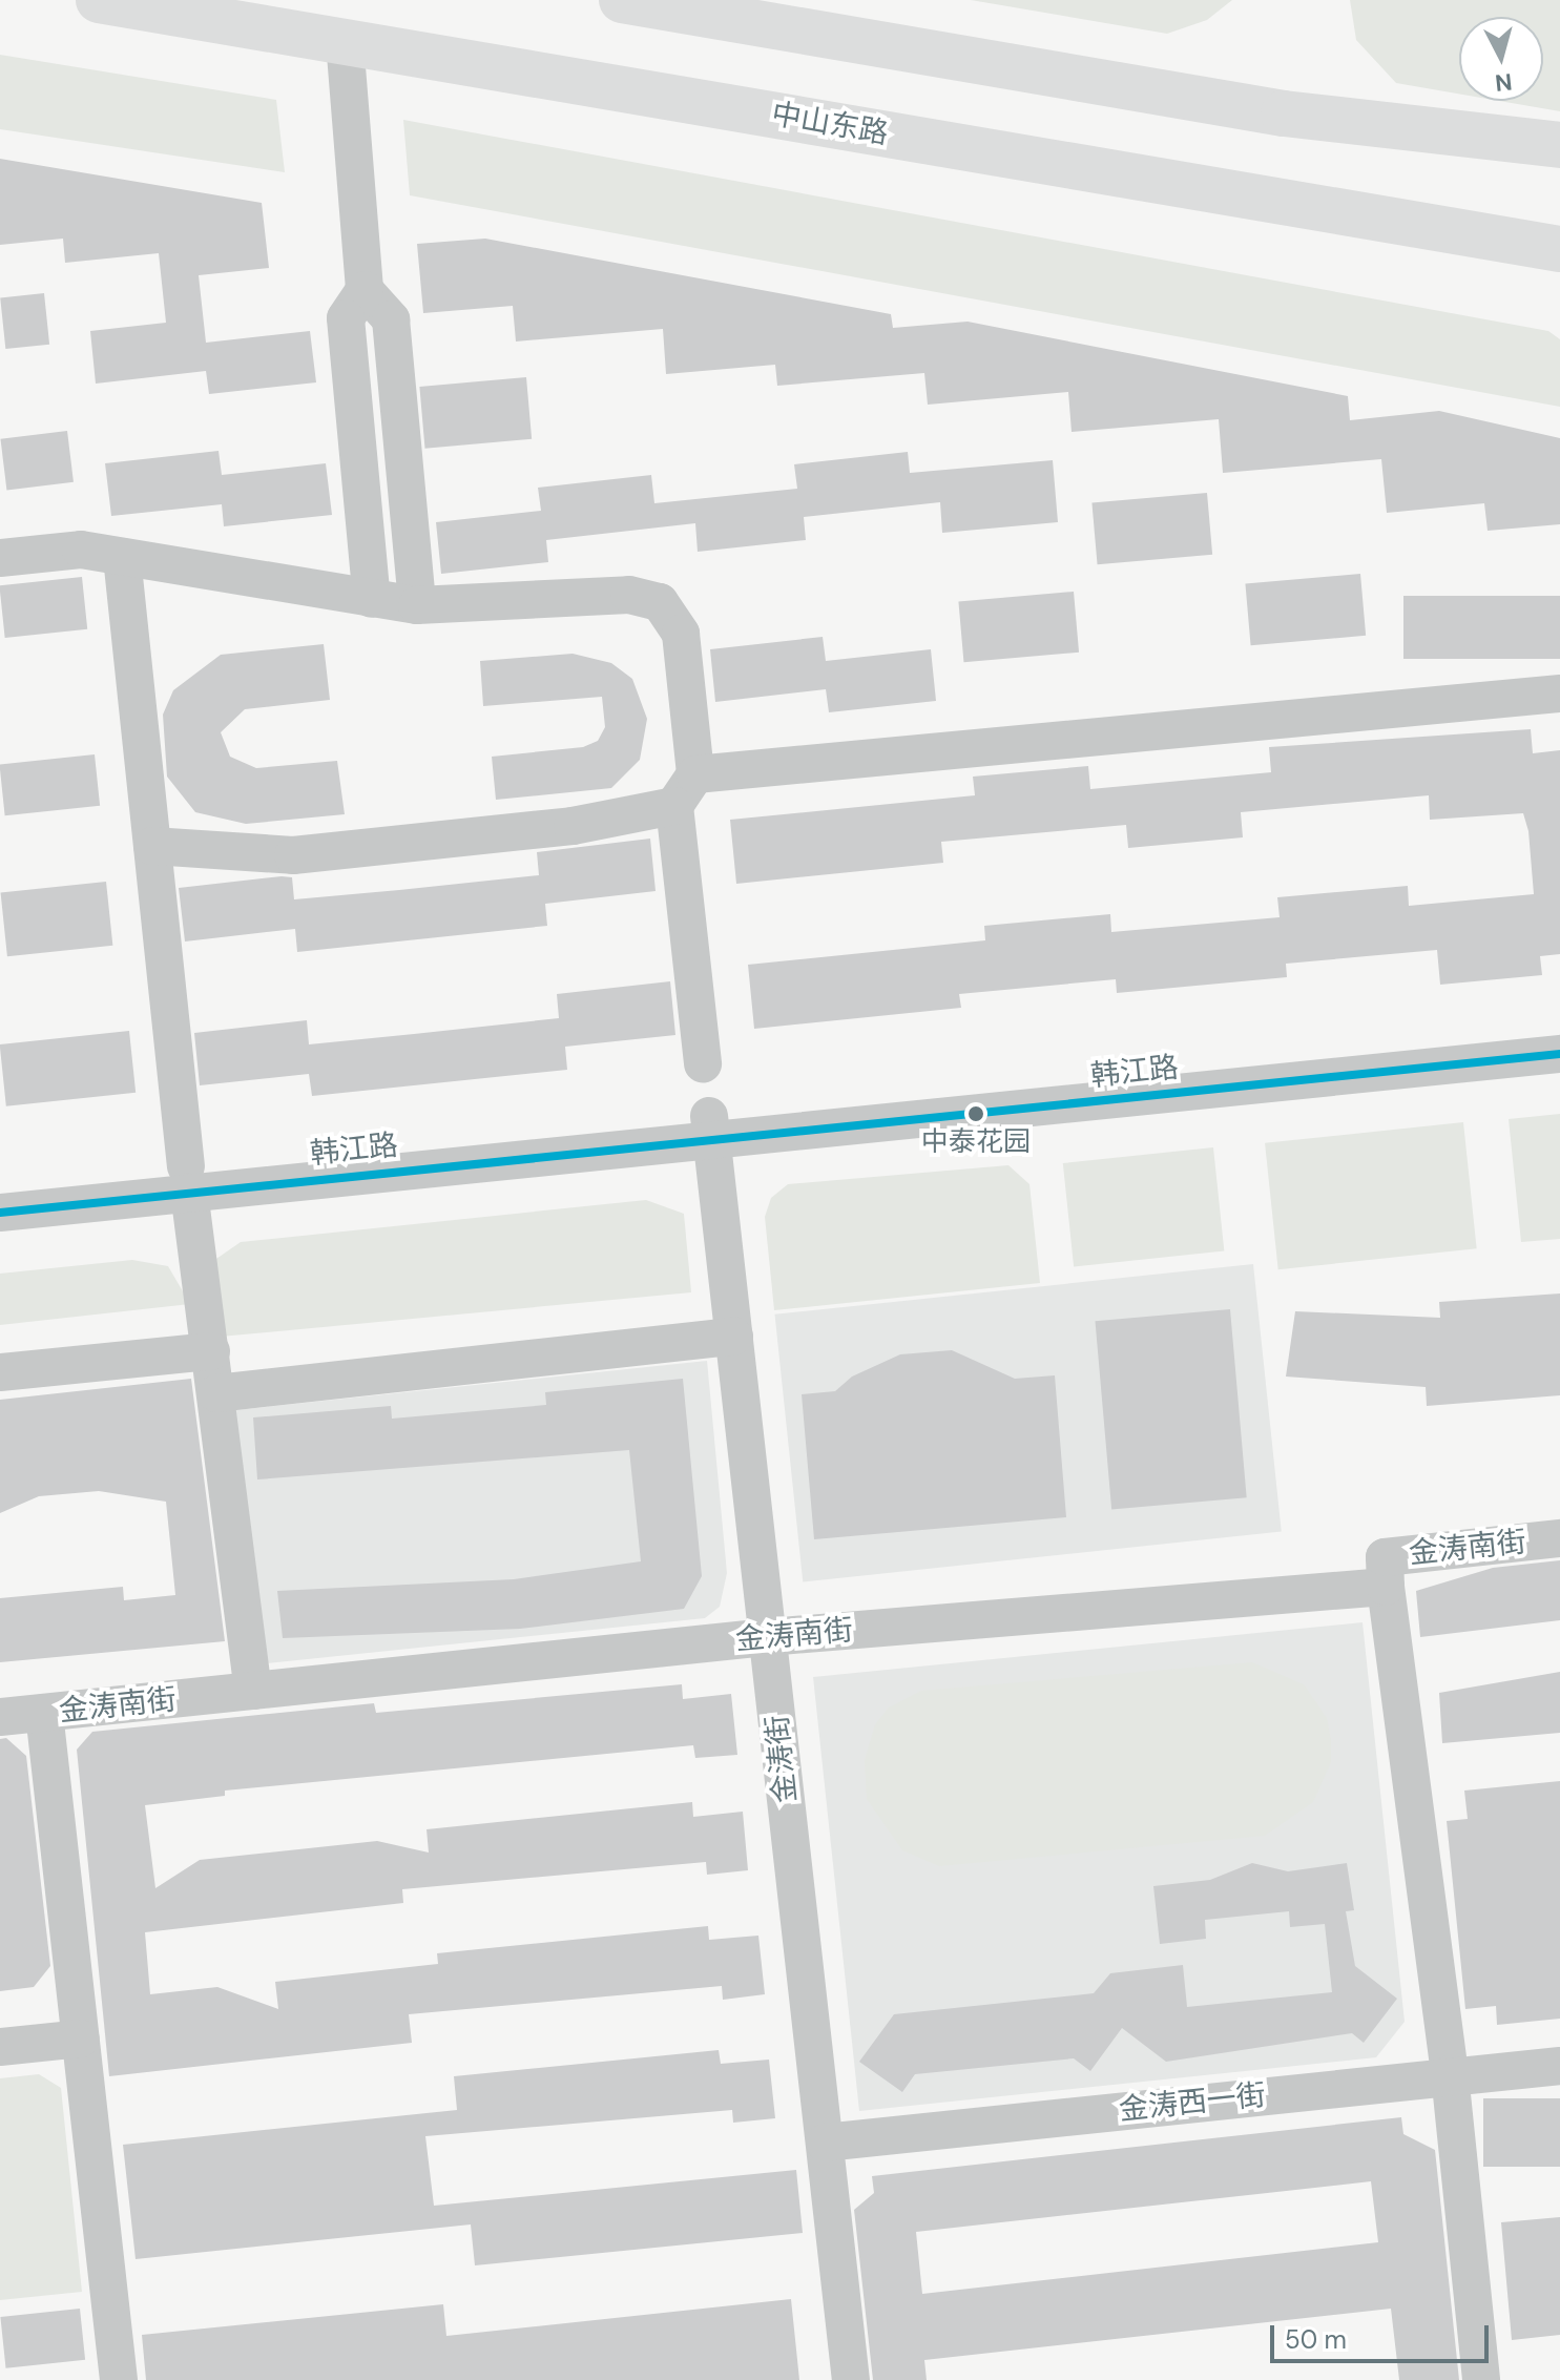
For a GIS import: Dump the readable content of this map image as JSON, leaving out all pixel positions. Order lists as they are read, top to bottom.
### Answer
{
  "streets": {
    "main road": ["中山东路"],
    "street": [
      "韩江路",
      "金涛南街",
      "金涛街",
      "金涛西一街"
    ]
  },
  "crossings": [
    ["韩江路", "金涛街"],
    ["金涛南街", "金涛街"],
    ["金涛街", "金涛西一街"]
  ],
  "places": ["中泰花园"],
  "scale_bar": "50 m",
  "north": "bottom"
}
